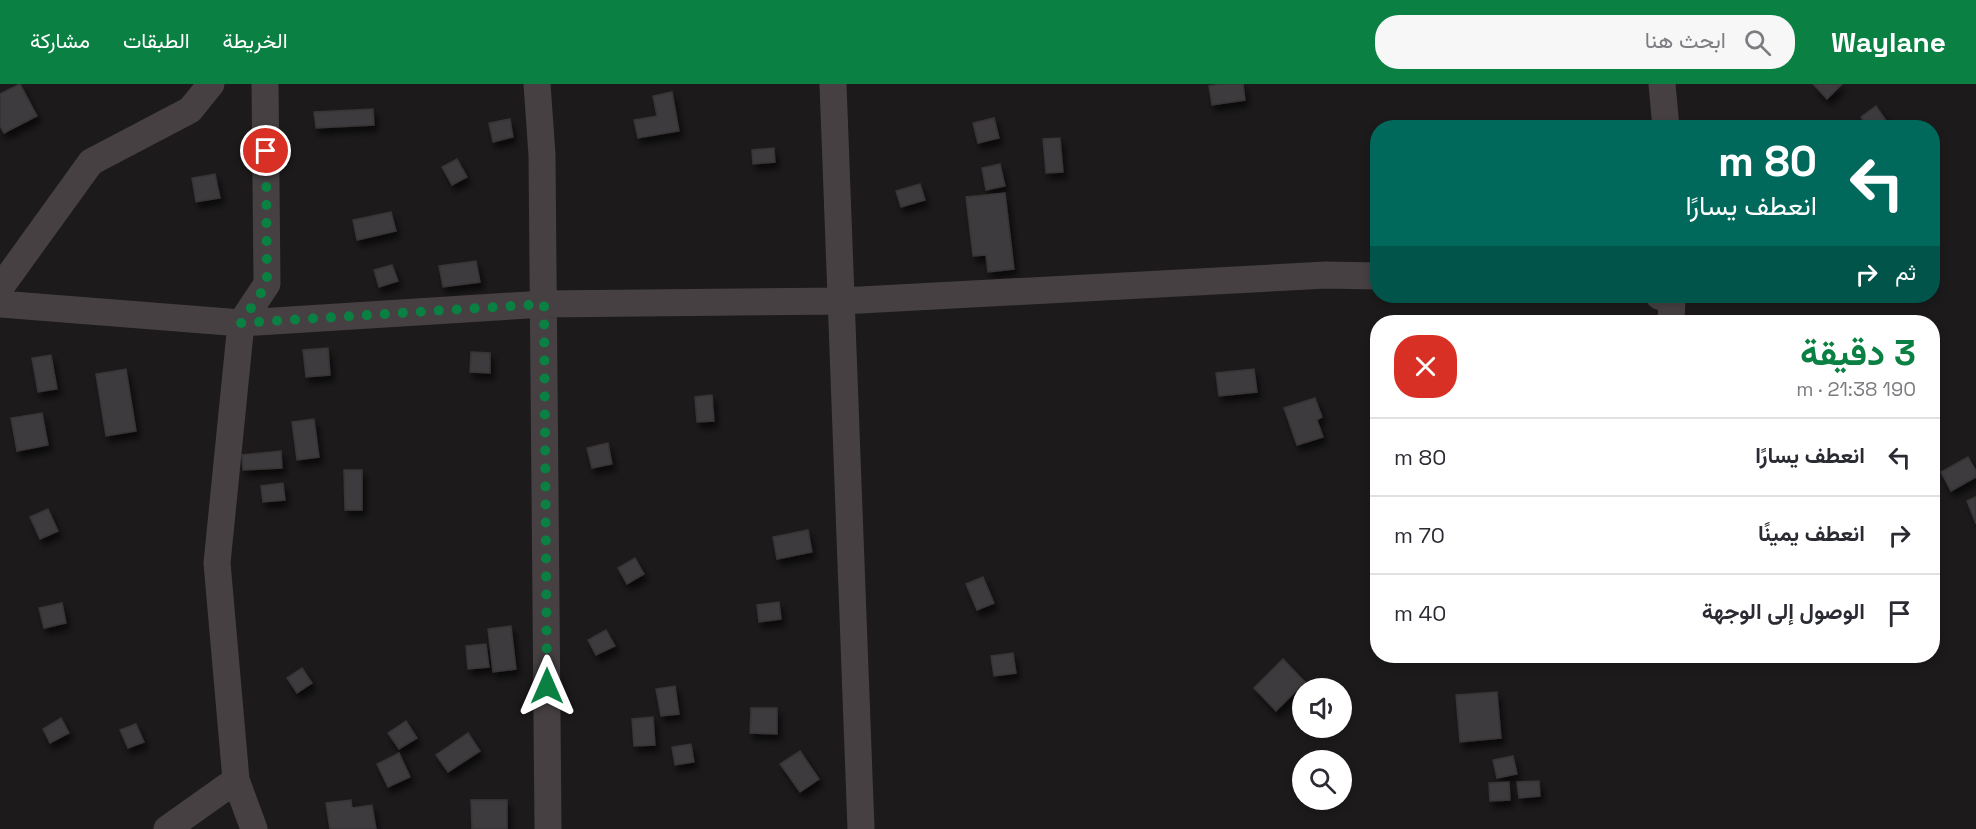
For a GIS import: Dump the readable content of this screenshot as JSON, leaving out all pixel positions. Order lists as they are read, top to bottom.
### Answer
{
  "page": {
    "header": "Waylane",
    "search": "ابحث هنا",
    "nav": ["الخريطة", "الطبقات", "مشاركة"],
    "turn": ["80 m", "انعطف يسارًا"],
    "then": "ثم",
    "heading": ["3 دقيقة", "190 m · 21:38"],
    "list": [
      {
        "name": "انعطف يسارًا",
        "value": "80 m"
      },
      {
        "name": "انعطف يمينًا",
        "value": "70 m"
      },
      {
        "name": "الوصول إلى الوجهة",
        "value": "40 m"
      }
    ]
  }
}
